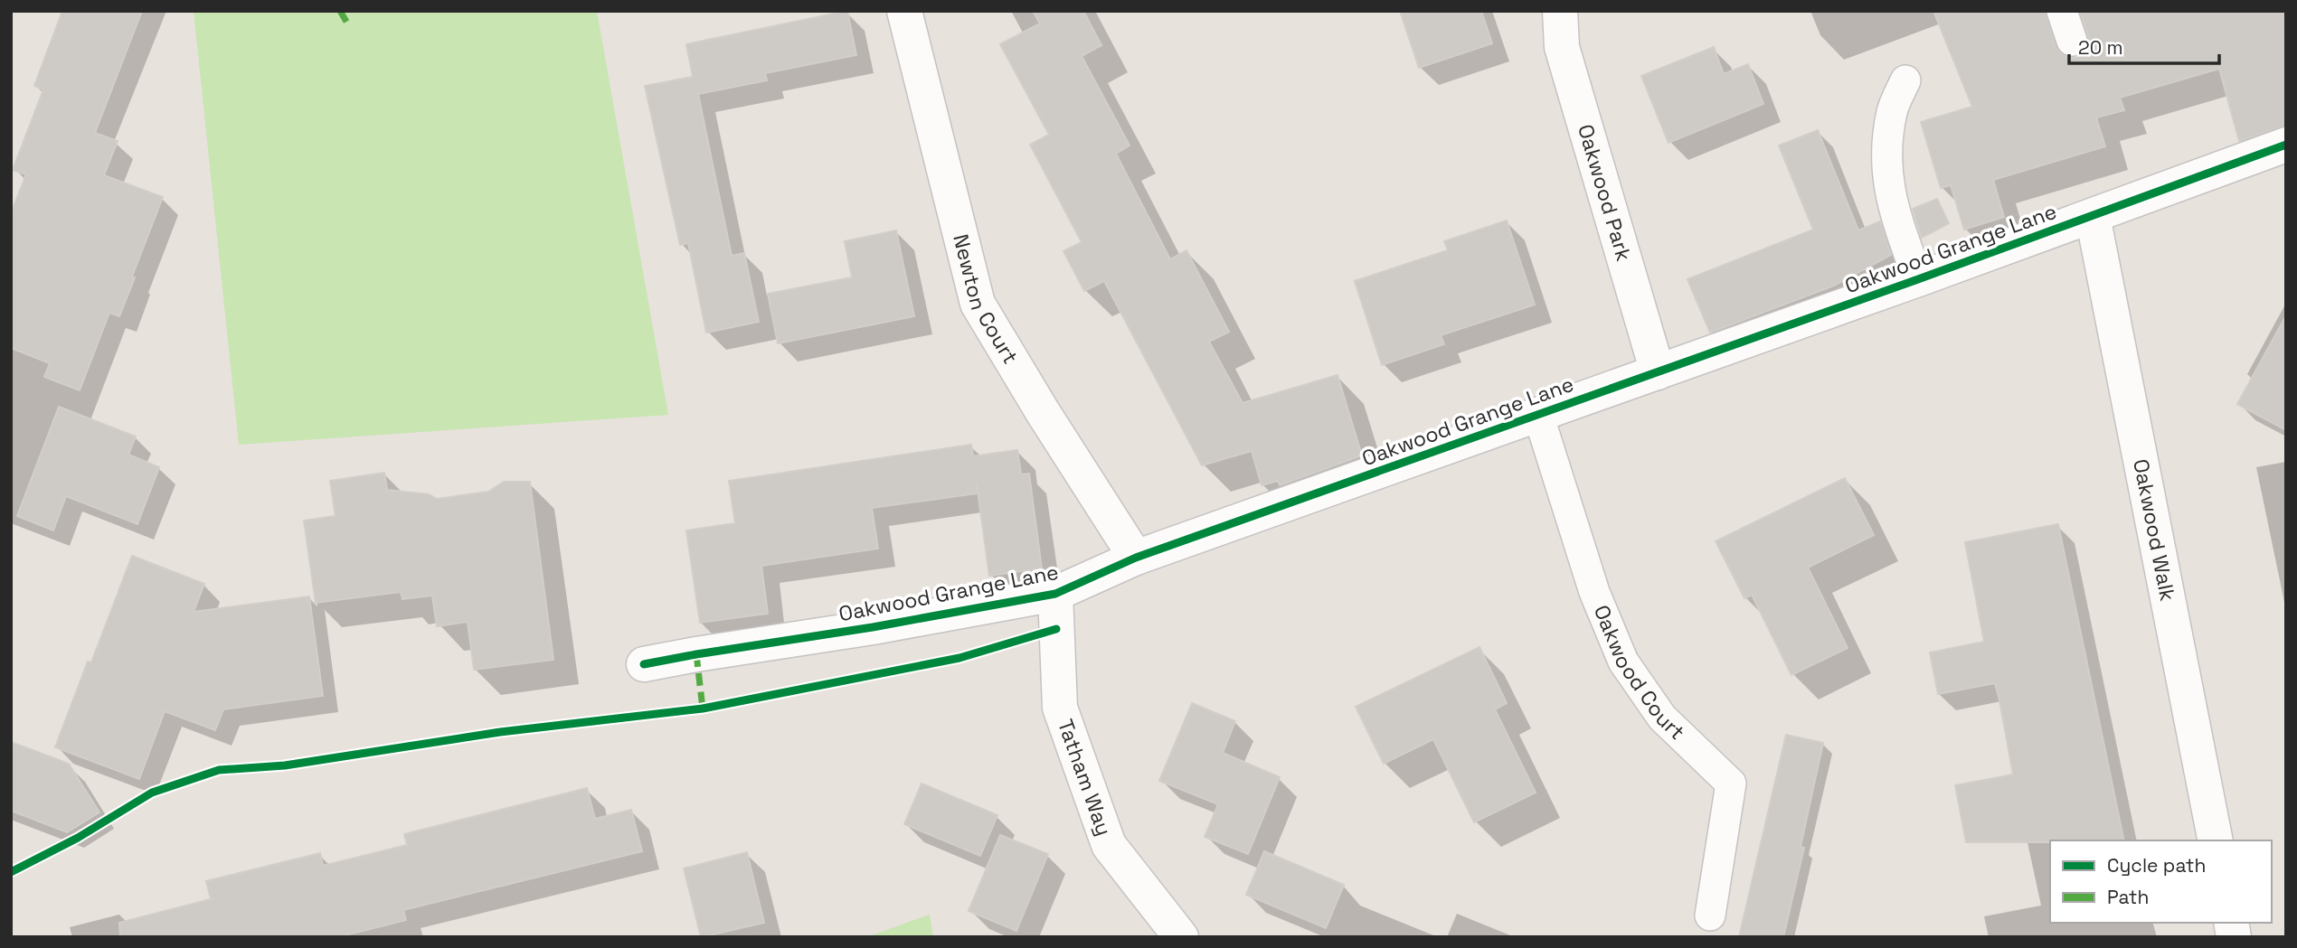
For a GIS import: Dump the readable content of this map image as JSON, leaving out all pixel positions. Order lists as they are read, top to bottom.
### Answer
{
  "streets": {
    "street": [
      "Oakwood Park",
      "Oakwood Grange Lane",
      "Newton Court",
      "Oakwood Walk",
      "Tatham Way"
    ],
    "lane": ["Oakwood Court"]
  },
  "crossings": [
    ["Oakwood Park", "Oakwood Grange Lane"],
    ["Oakwood Grange Lane", "Newton Court"],
    ["Oakwood Grange Lane", "Oakwood Walk"],
    ["Oakwood Grange Lane", "Oakwood Court"],
    ["Oakwood Grange Lane", "Tatham Way"]
  ],
  "legend": ["Cycle path", "Path"],
  "scale_bar": "20 m"
}
